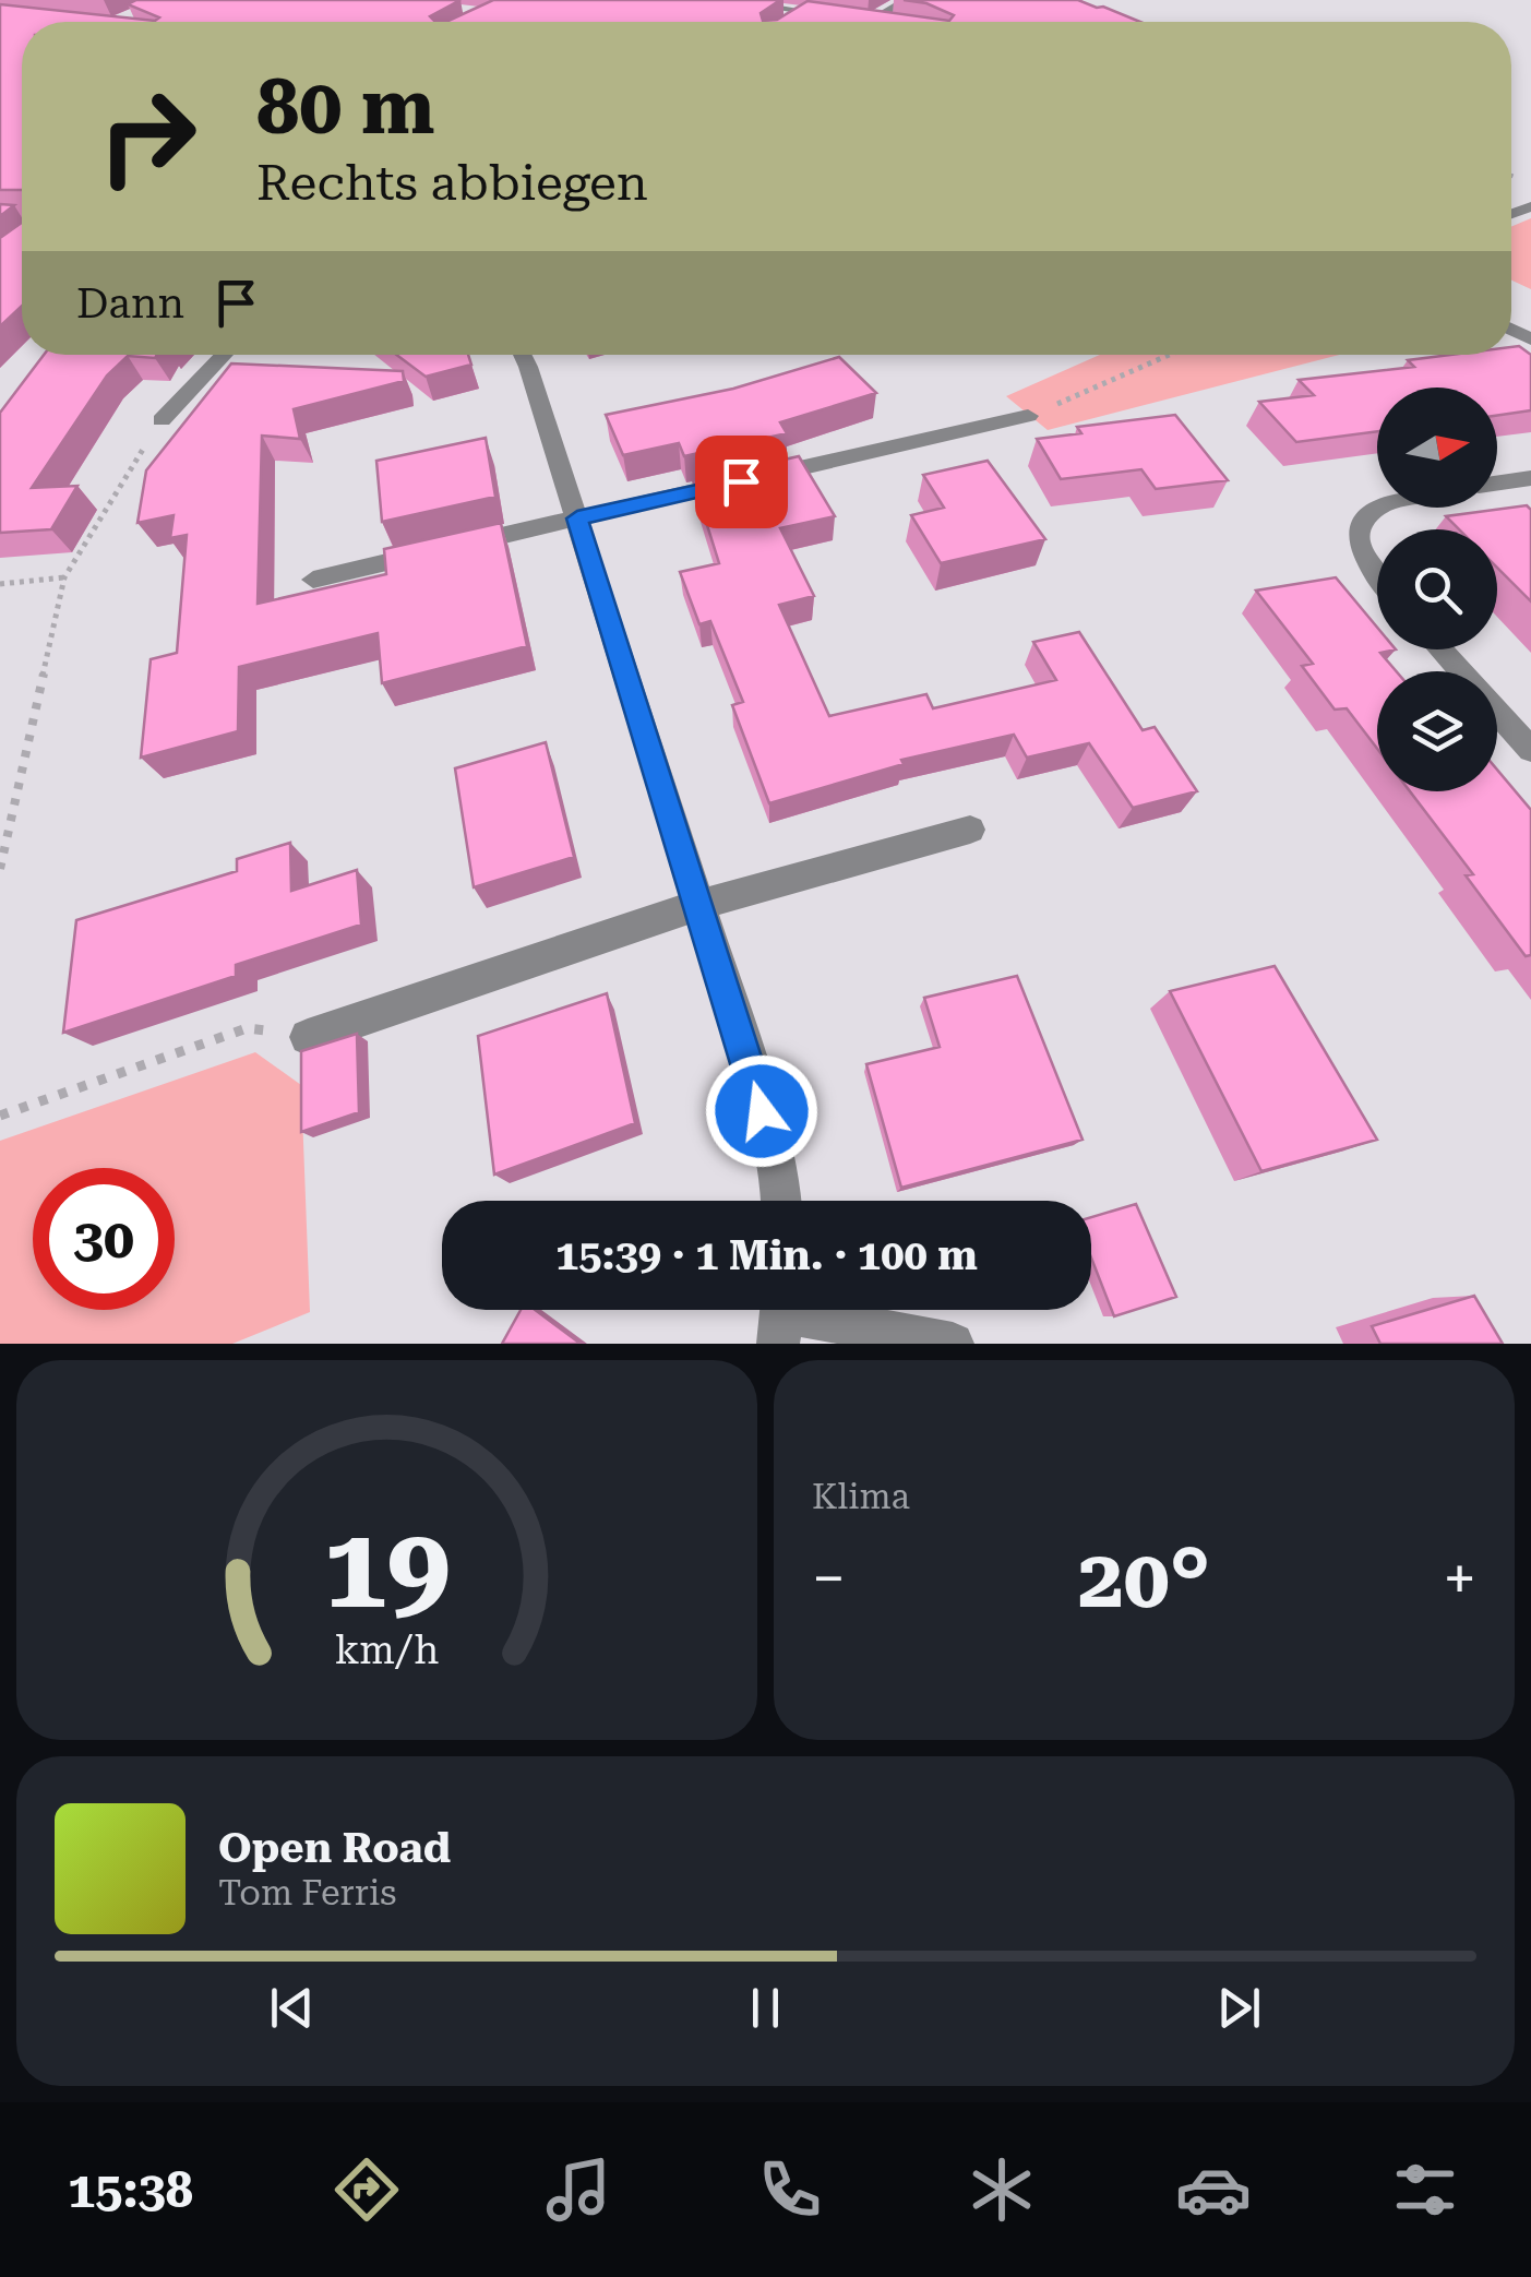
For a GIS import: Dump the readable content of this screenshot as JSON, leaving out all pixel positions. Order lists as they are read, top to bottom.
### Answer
{
  "north": "right",
  "page": {
    "turn": ["80 m", "Rechts abbiegen"],
    "then": "Dann",
    "limit": "30",
    "trip": "15:39 · 1 Min. · 100 m",
    "tile": "Klima",
    "heat": ["−", "20°", "+"],
    "song": ["Open Road", "Tom Ferris"],
    "tabs": "15:38",
    "gauge": ["19", "km/h"]
  }
}
